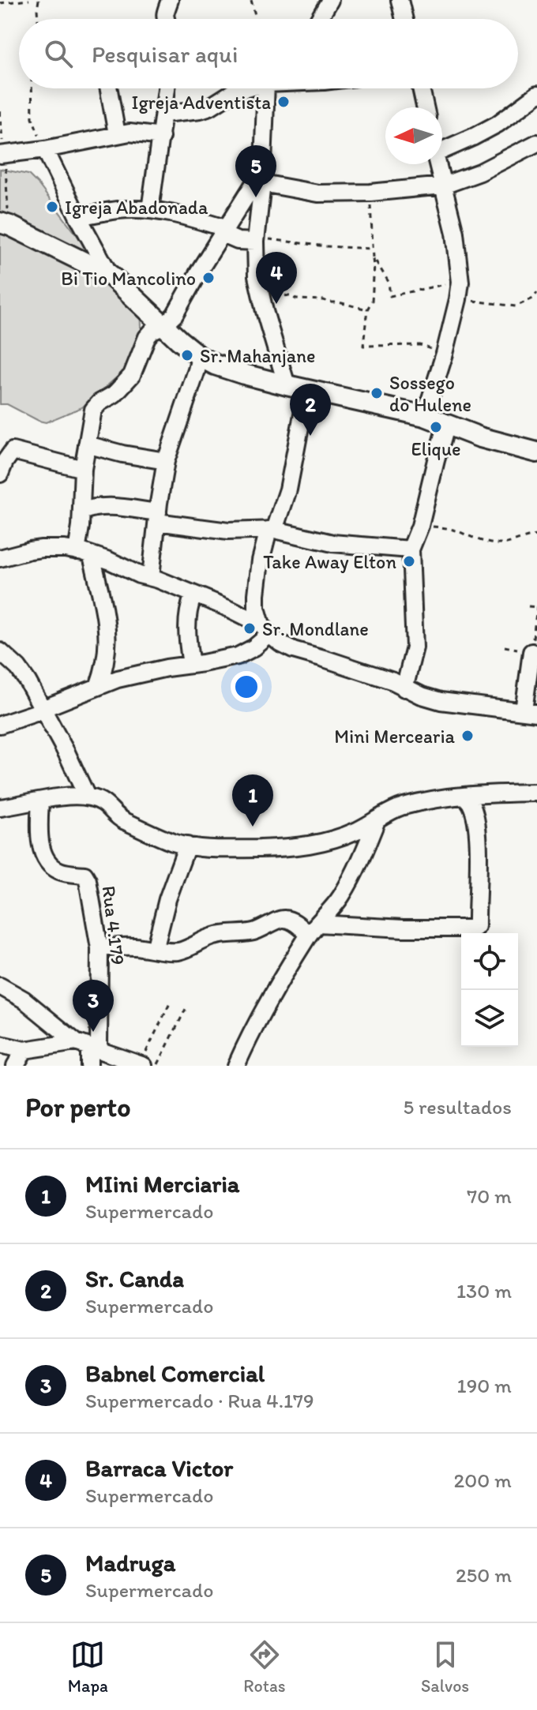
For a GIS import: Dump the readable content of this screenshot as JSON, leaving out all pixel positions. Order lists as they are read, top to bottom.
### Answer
{
  "streets": {
    "street": ["Rua 4.179"]
  },
  "places": [
    "Igreja Adventista",
    "Igreja Abadonada",
    "Bi Tio Mancolino",
    "Sr. Mahanjane",
    "Sossego do Hulene",
    "Elique",
    "Take Away Elton",
    "Sr. Mondlane",
    "Mini Mercearia"
  ],
  "north": "left",
  "page": {
    "search": "Pesquisar aqui",
    "pins": [
      "5",
      "4",
      "2",
      "1",
      "3"
    ],
    "heading": ["Por perto", "5 resultados"],
    "list": [
      {
        "mark": "1",
        "name": "MIini Merciaria",
        "note": "Supermercado",
        "value": "70 m"
      },
      {
        "mark": "2",
        "name": "Sr. Canda",
        "note": "Supermercado",
        "value": "130 m"
      },
      {
        "mark": "3",
        "name": "Babnel Comercial",
        "note": "Supermercado · Rua 4.179",
        "value": "190 m"
      },
      {
        "mark": "4",
        "name": "Barraca Victor",
        "note": "Supermercado",
        "value": "200 m"
      },
      {
        "mark": "5",
        "name": "Madruga",
        "note": "Supermercado",
        "value": "250 m"
      }
    ],
    "nav": ["Mapa", "Rotas", "Salvos"]
  }
}
